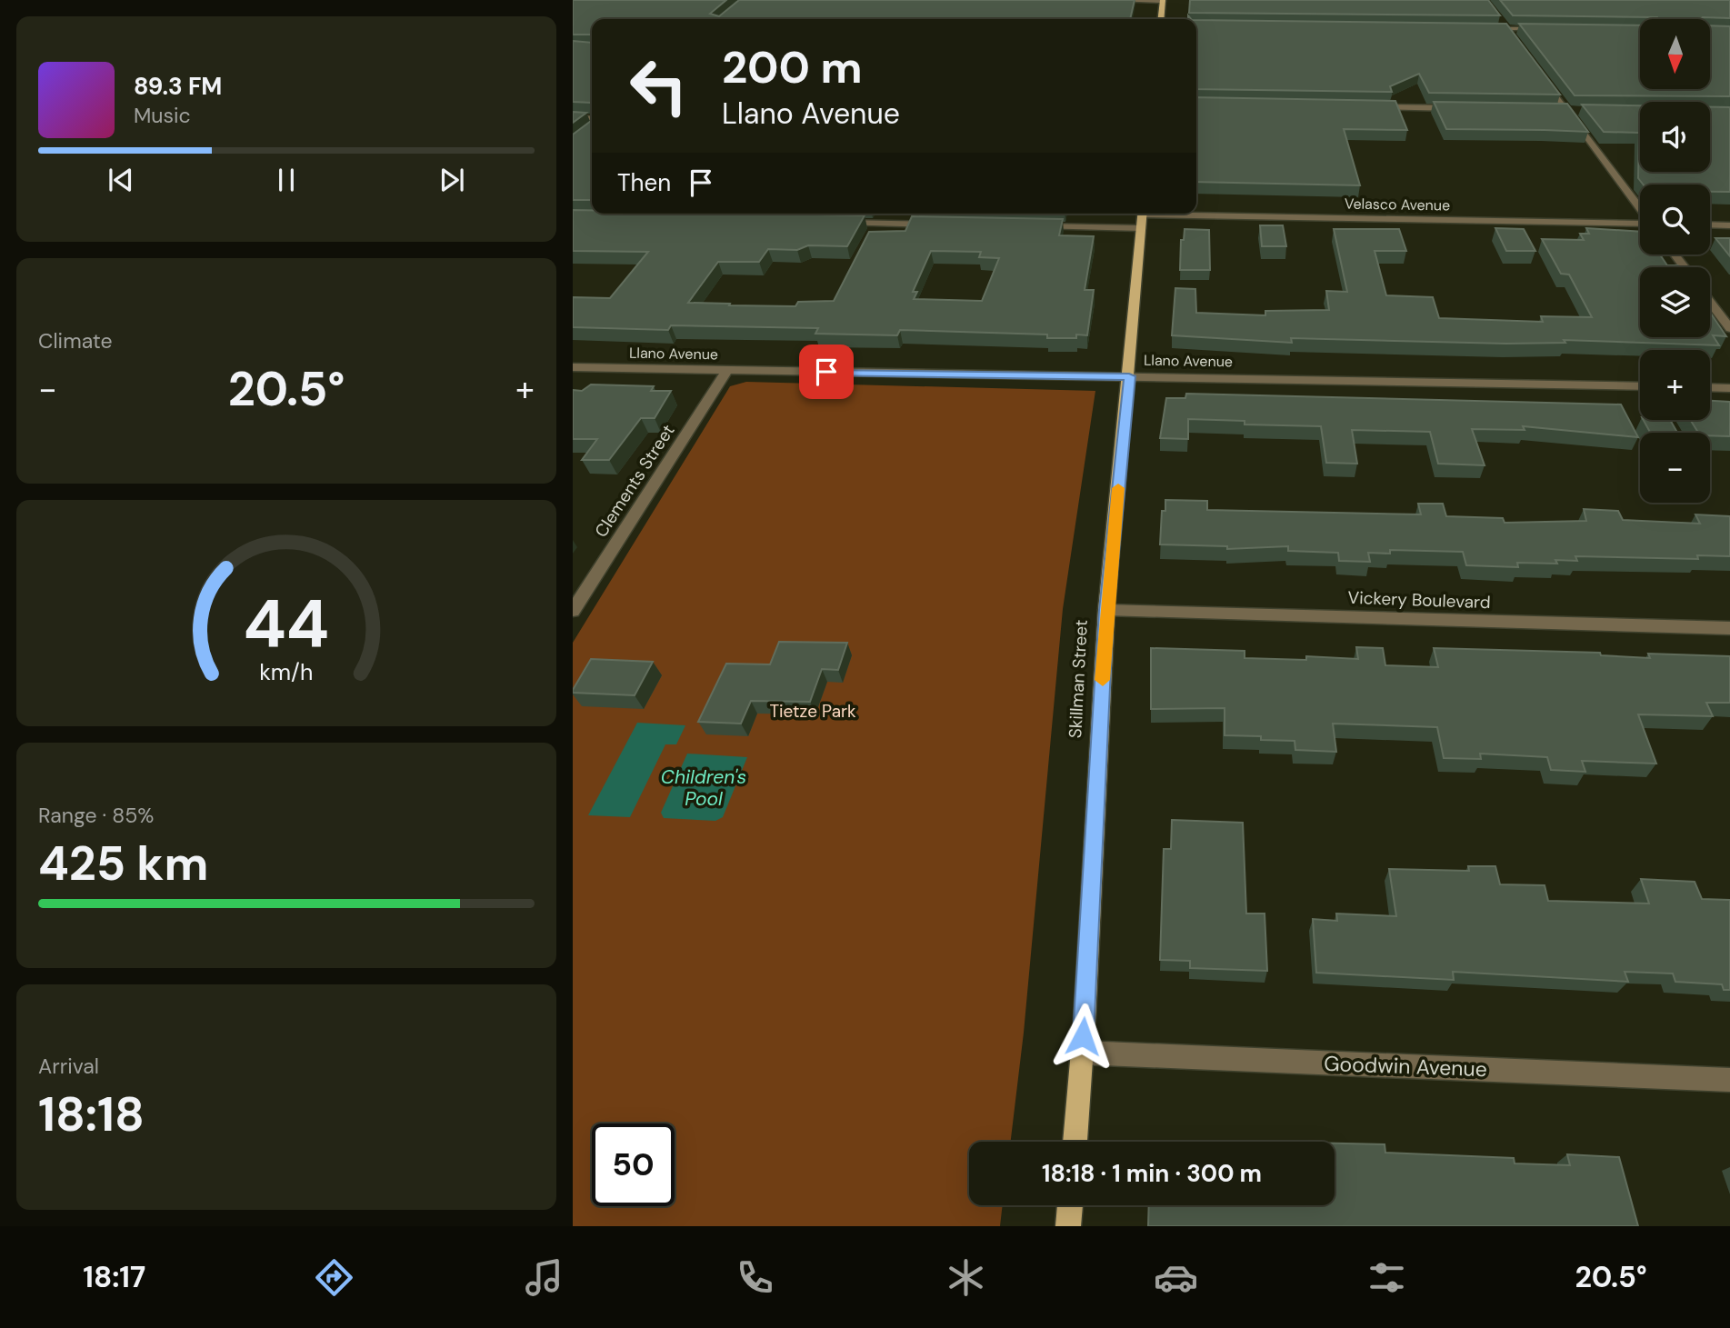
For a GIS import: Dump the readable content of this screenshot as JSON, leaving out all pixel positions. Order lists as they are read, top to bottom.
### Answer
{
  "streets": {
    "main road": ["Skillman Street"],
    "street": [
      "Velasco Avenue",
      "Llano Avenue",
      "Clements Street",
      "Vickery Boulevard",
      "Goodwin Avenue"
    ]
  },
  "crossings": [
    ["Llano Avenue", "Clements Street"],
    ["Llano Avenue", "Skillman Street"],
    ["Vickery Boulevard", "Skillman Street"],
    ["Skillman Street", "Goodwin Avenue"]
  ],
  "water": ["Children's Pool"],
  "parks": ["Tietze Park"],
  "north": "bottom",
  "page": {
    "map_buttons": ["+", "−"],
    "turn": ["200 m", "Llano Avenue"],
    "song": ["89.3 FM", "Music"],
    "then": "Then",
    "tile": [
      "Climate",
      ["Range · 85%", "425 km"],
      ["Arrival", "18:18"]
    ],
    "heat": ["−", "20.5°", "+"],
    "limit": "50",
    "trip": "18:18 · 1 min · 300 m",
    "tabs": ["18:17", "20.5°"],
    "gauge": ["44", "km/h"]
  }
}
